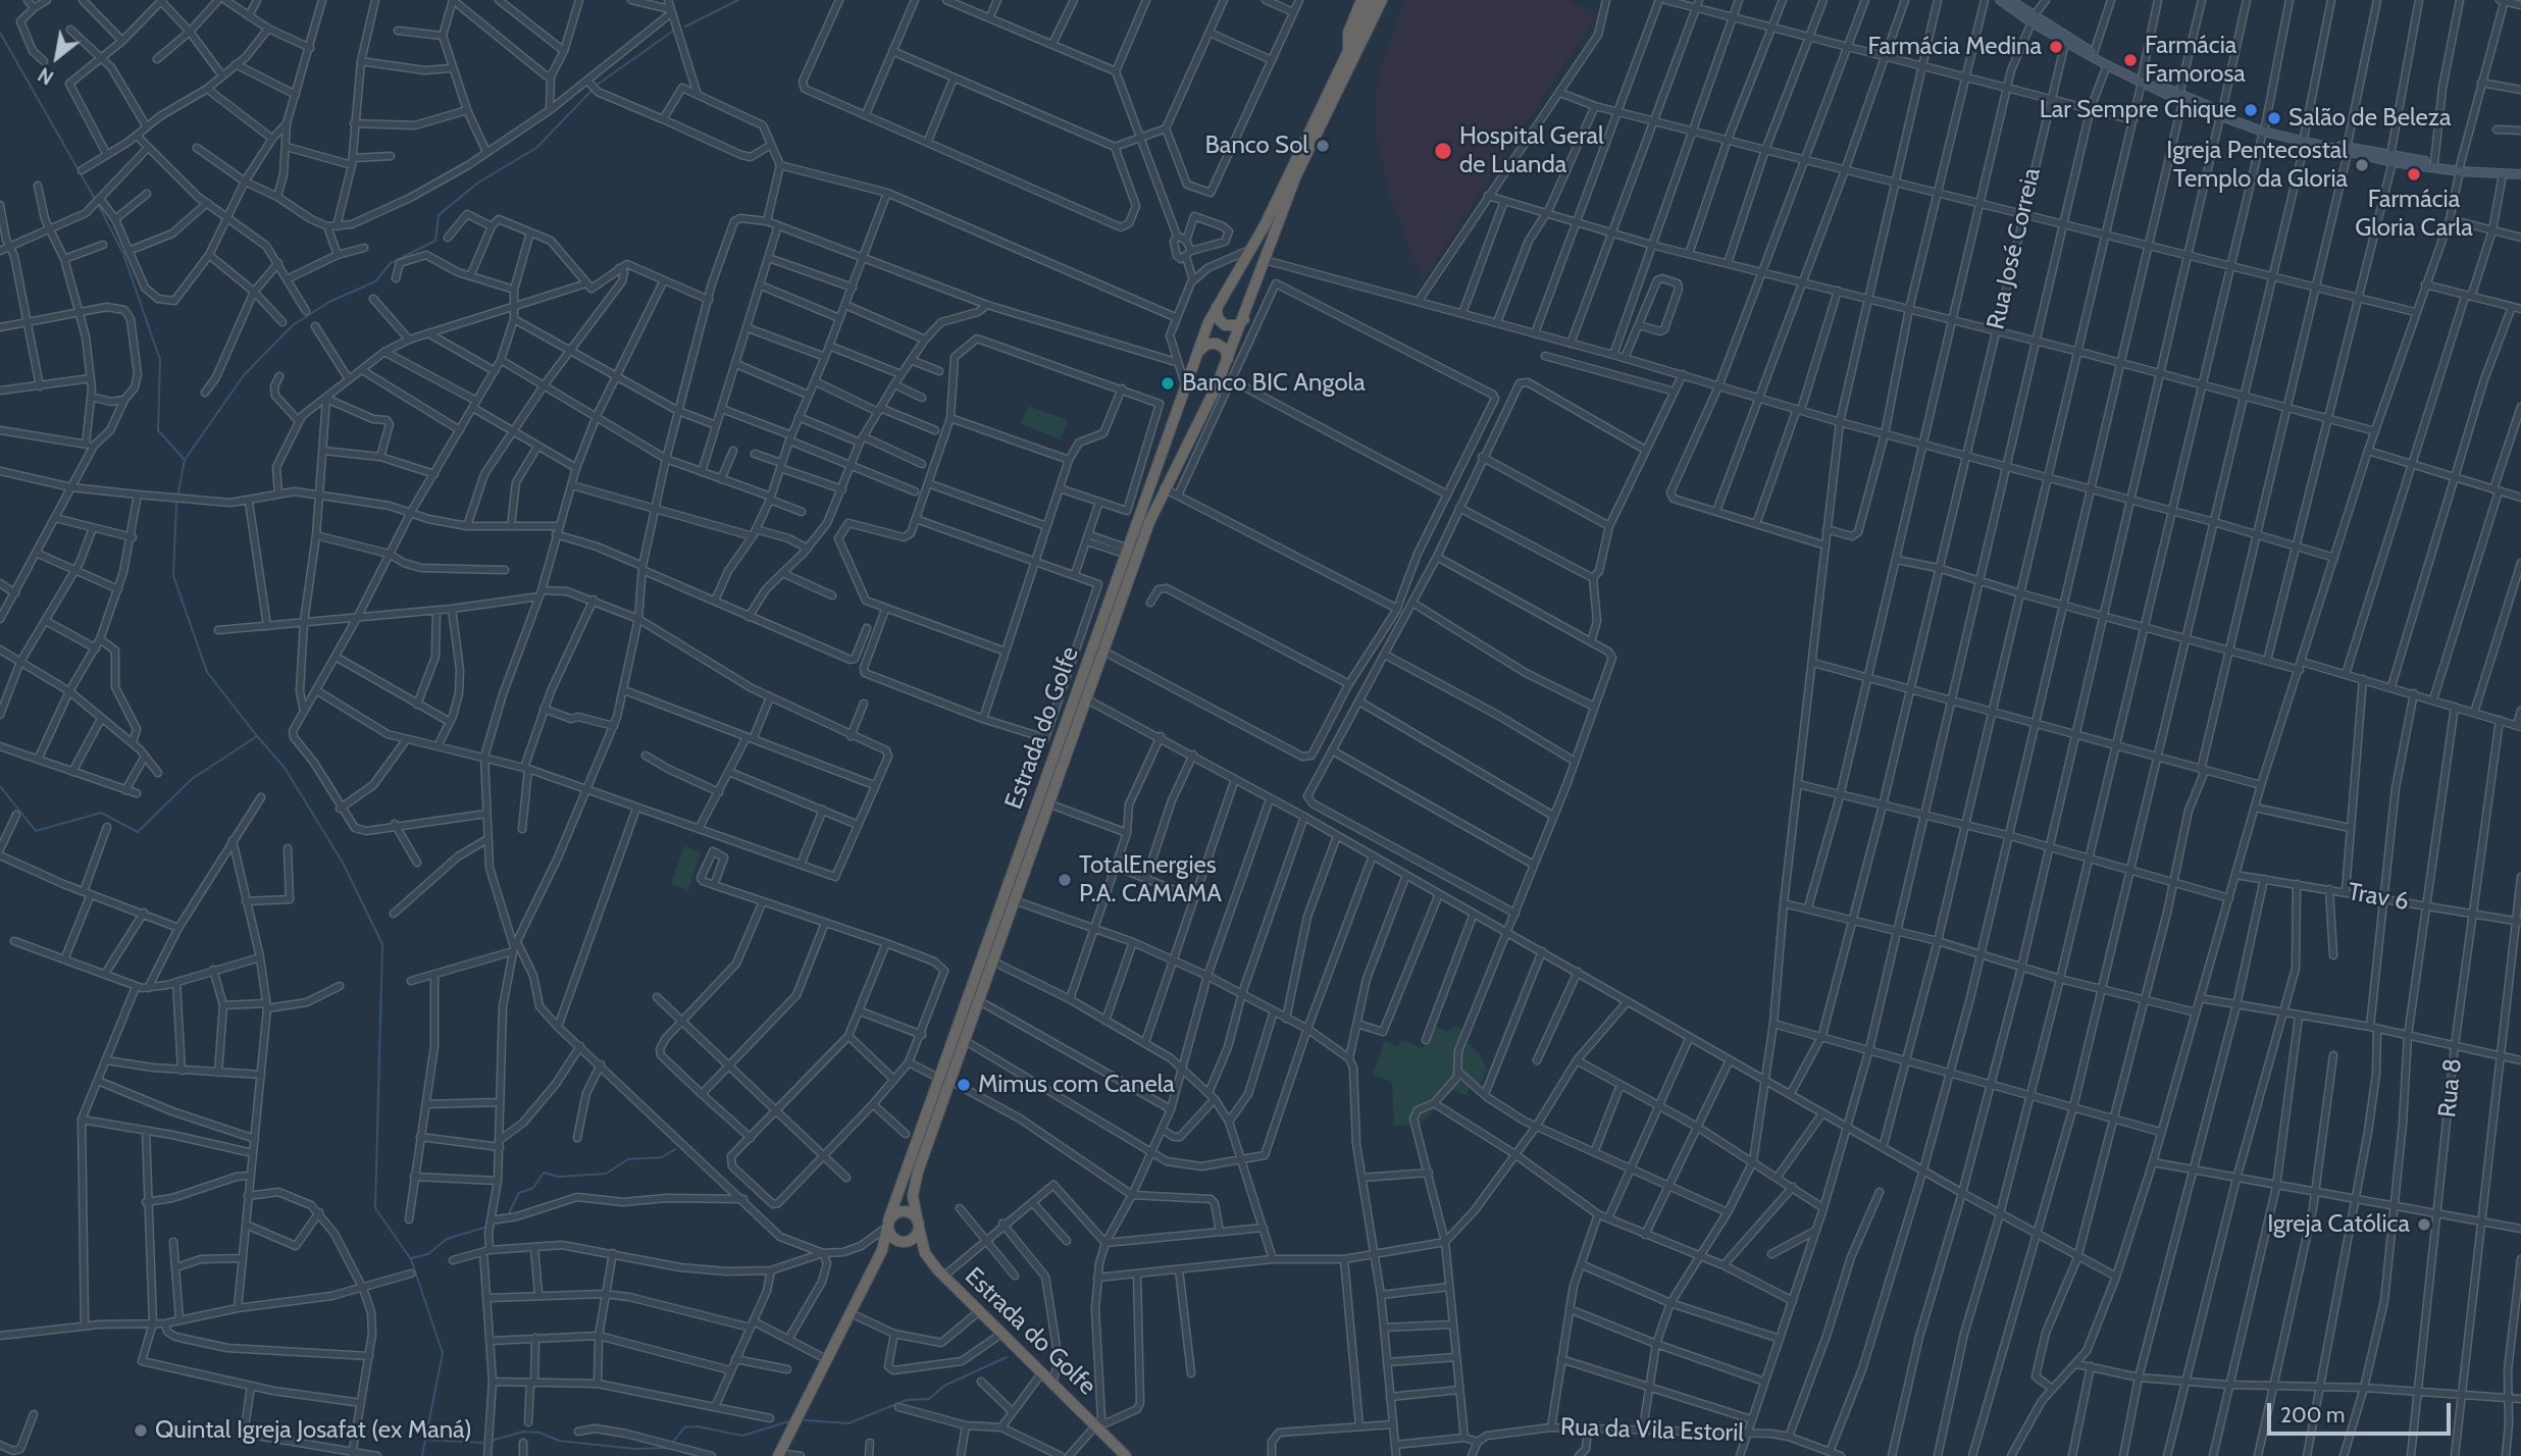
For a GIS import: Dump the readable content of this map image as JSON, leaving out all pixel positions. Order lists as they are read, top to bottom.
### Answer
{
  "streets": {
    "highway": ["Estrada do Golfe"],
    "street": [
      "Rua José Correia",
      "Trav 6",
      "Rua 8",
      "Rua da Vila Estoril"
    ]
  },
  "crossings": [
    ["Trav 6", "Rua 8"]
  ],
  "places": [
    "Farmácia Medina",
    "Farmácia Famorosa",
    "Lar Sempre Chique",
    "Salão de Beleza",
    "Banco Sol",
    "Hospital Geral de Luanda",
    "Igreja Pentecostal Templo da Gloria",
    "Farmácia Gloria Carla",
    "Banco BIC Angola",
    "TotalEnergies P.A. CAMAMA",
    "Mimus com Canela",
    "Igreja Católica",
    "Quintal Igreja Josafat (ex Maná)"
  ],
  "scale_bar": "200 m",
  "north": "bottom left"
}
